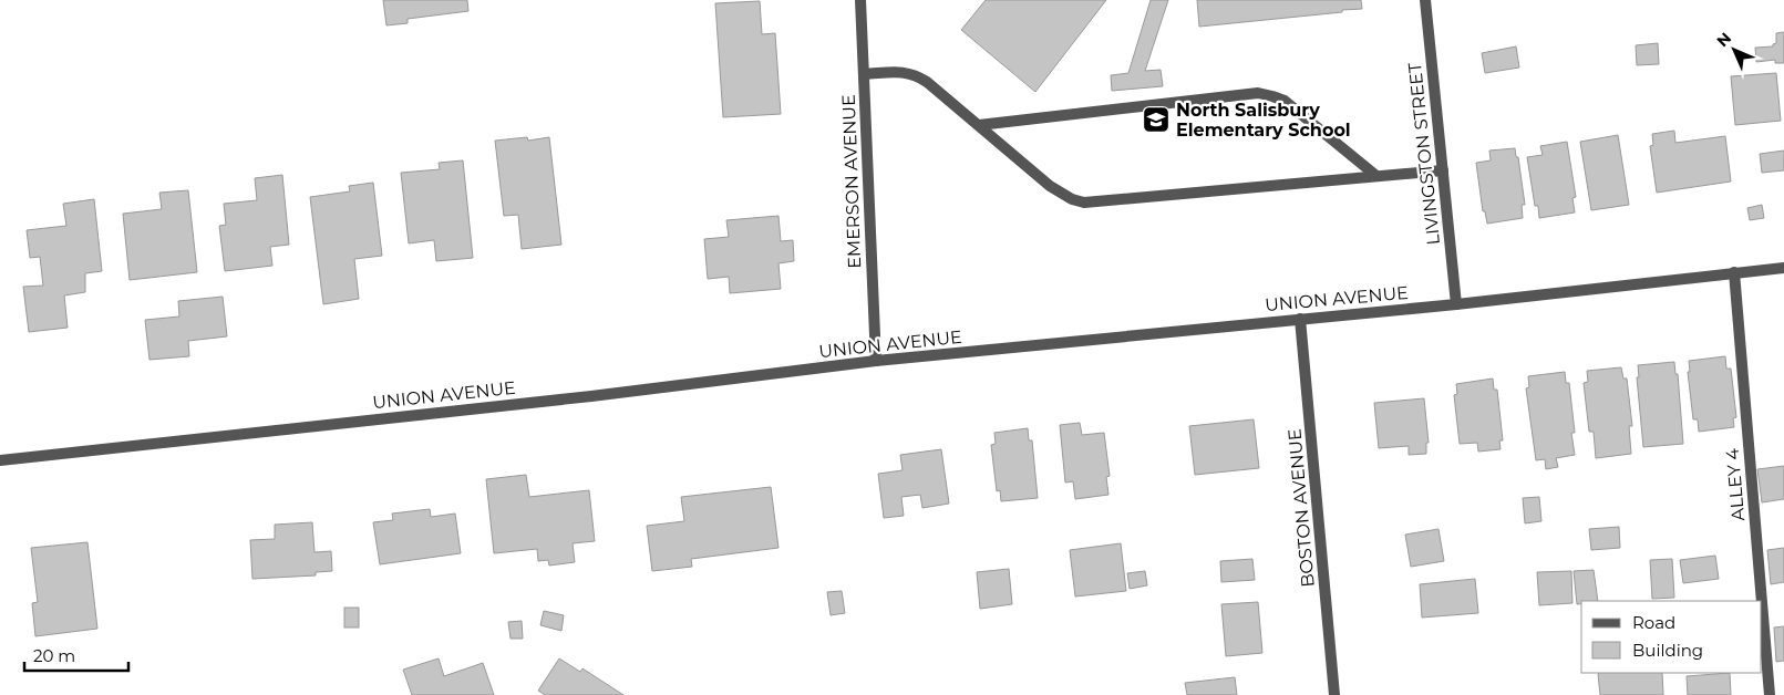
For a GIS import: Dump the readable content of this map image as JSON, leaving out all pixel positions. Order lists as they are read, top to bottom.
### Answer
{
  "streets": {
    "street": [
      "LIVINGSTON STREET",
      "EMERSON AVENUE",
      "UNION AVENUE",
      "ALLEY 4",
      "BOSTON AVENUE"
    ]
  },
  "crossings": [
    ["LIVINGSTON STREET", "UNION AVENUE"],
    ["EMERSON AVENUE", "UNION AVENUE"],
    ["UNION AVENUE", "ALLEY 4"],
    ["UNION AVENUE", "BOSTON AVENUE"]
  ],
  "places": {
    "school or university": ["North Salisbury Elementary School"]
  },
  "legend": ["Road", "Building"],
  "scale_bar": "20 m",
  "north": "top left"
}
